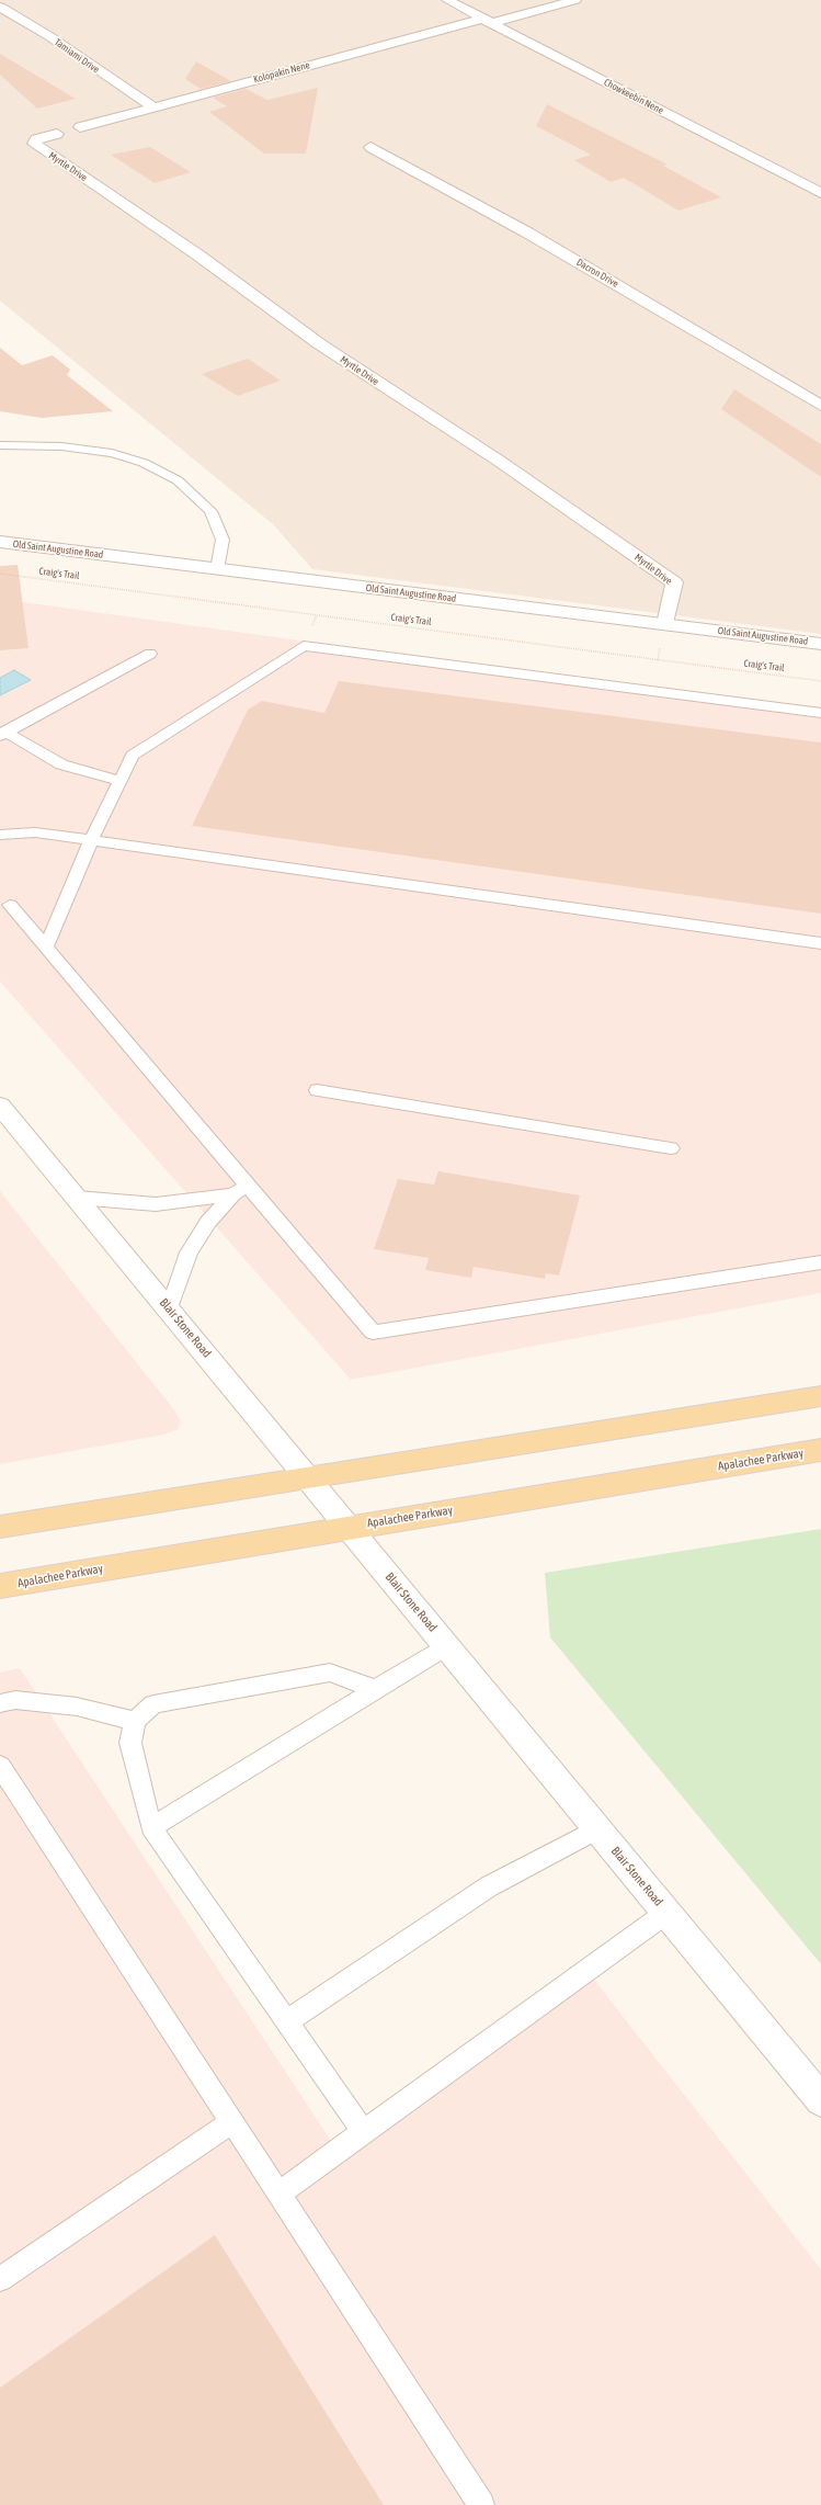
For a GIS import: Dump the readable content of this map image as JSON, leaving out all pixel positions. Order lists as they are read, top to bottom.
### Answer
{
  "streets": {
    "main road": ["Apalachee Parkway"],
    "street": [
      "Tamiami Drive",
      "Kolopakin Nene",
      "Chowkeebin Nene",
      "Myrtle Drive",
      "Dacron Drive",
      "Old Saint Augustine Road",
      "Blair Stone Road"
    ],
    "path": ["Craig's Trail"]
  },
  "crossings": [
    ["Tamiami Drive", "Kolopakin Nene"],
    ["Kolopakin Nene", "Chowkeebin Nene"],
    ["Myrtle Drive", "Old Saint Augustine Road"],
    ["Blair Stone Road", "Apalachee Parkway"]
  ]
}
